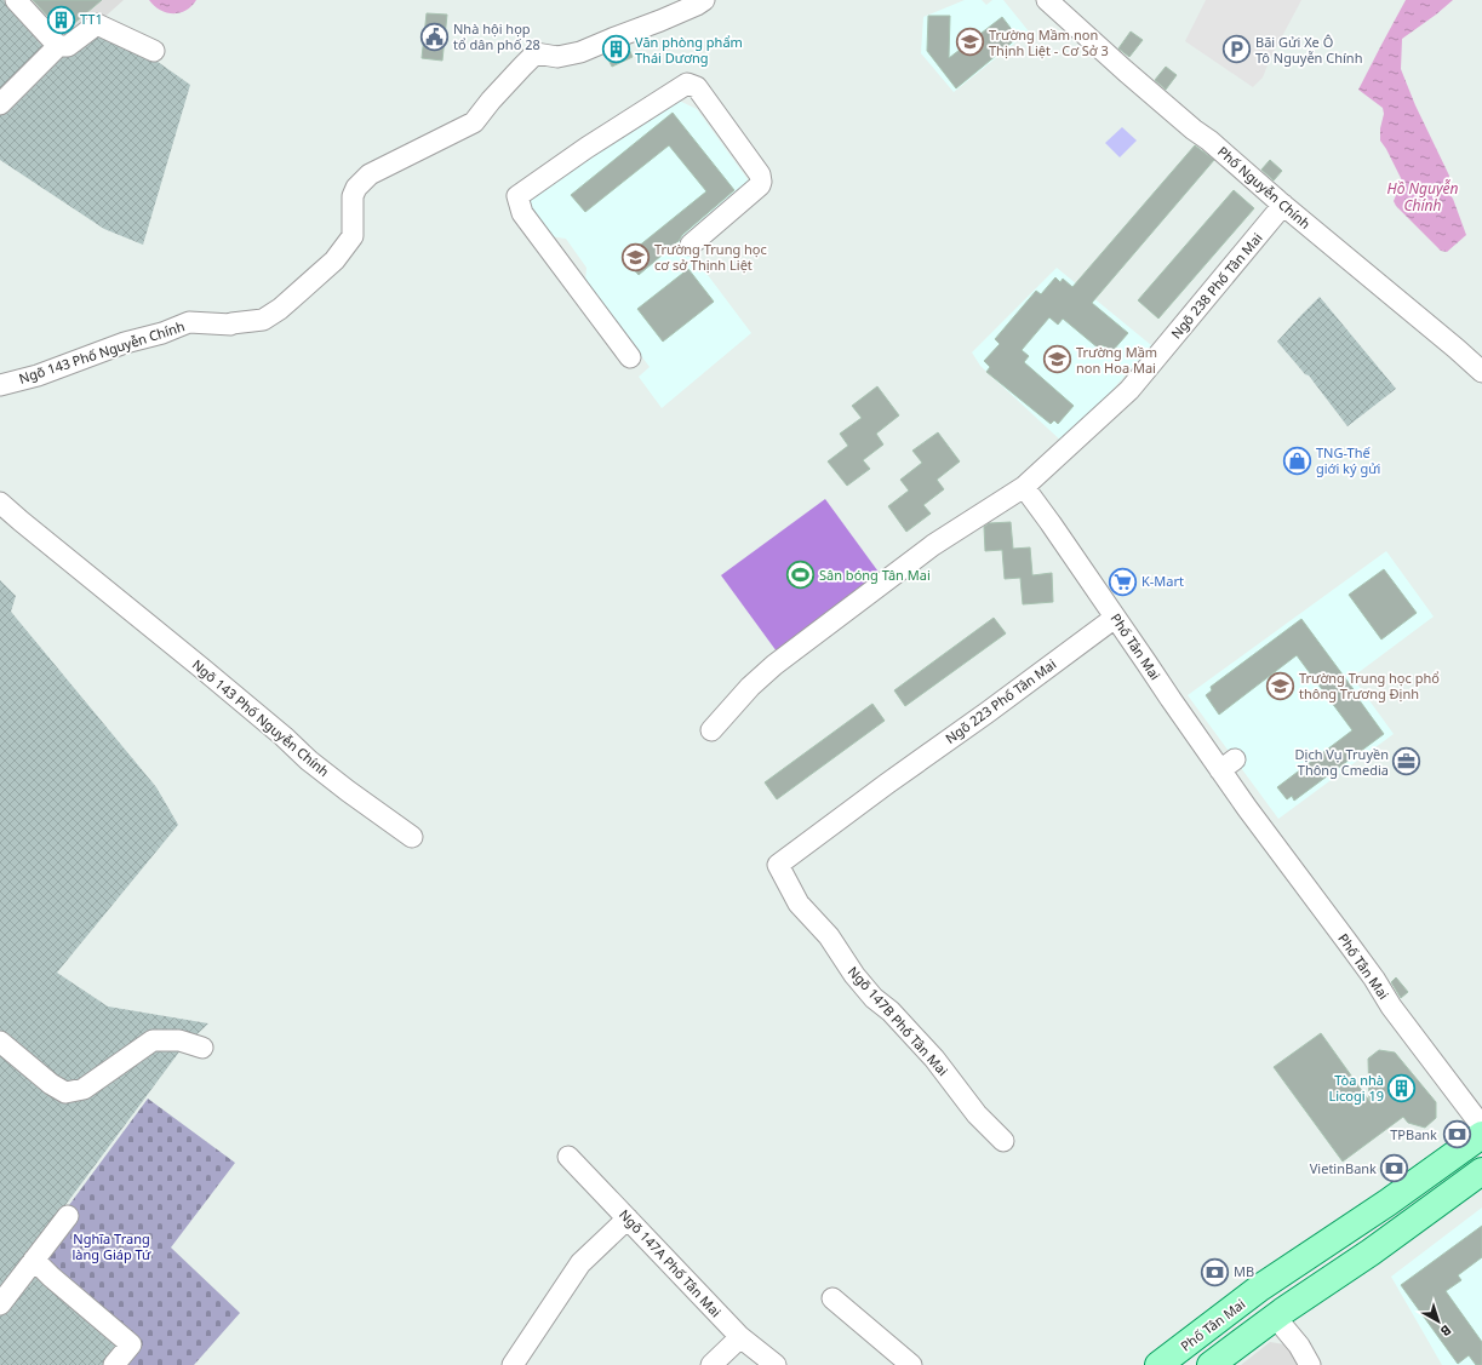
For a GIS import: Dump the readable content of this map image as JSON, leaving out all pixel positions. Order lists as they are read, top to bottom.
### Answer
{
  "streets": {
    "main road": ["Phố Tân Mai"],
    "street": [
      "Phố Nguyễn Chính",
      "Ngõ 238 Phố Tân Mai",
      "Ngõ 143 Phố Nguyễn Chính",
      "Ngõ 223 Phố Tân Mai",
      "Ngõ 147B Phố Tân Mai",
      "Ngõ 147A Phố Tân Mai"
    ]
  },
  "crossings": [
    ["Phố Nguyễn Chính", "Ngõ 238 Phố Tân Mai"],
    ["Ngõ 238 Phố Tân Mai", "Phố Tân Mai"],
    ["Phố Tân Mai", "Ngõ 223 Phố Tân Mai"],
    ["Ngõ 223 Phố Tân Mai", "Ngõ 147B Phố Tân Mai"]
  ],
  "water": ["Hồ Nguyễn Chính"],
  "parks": ["Nghĩa Trang làng Giáp Tứ"],
  "places": {
    "building": ["TT1", "Văn phòng phẩm Thái Dương", "Tòa nhà Licogi 19"],
    "public building": ["Nhà hội họp tổ dân phố 28"],
    "school or university": [
      "Trường Mầm non Thịnh Liệt - Cơ Sở 3",
      "Trường Trung học cơ sở Thịnh Liệt",
      "Trường Mầm non Hoa Mai",
      "Trường Trung học phổ thông Trương Định"
    ],
    "parking": ["Bãi Gửi Xe Ô Tô Nguyễn Chính"],
    "shop": ["TNG-Thế giới ký gửi"],
    "sports": ["Sân bóng Tân Mai"],
    "supermarket": ["K-Mart"],
    "office": ["Dịch Vụ Truyền Thông Cmedia"],
    "bank": ["TPBank", "VietinBank", "MB"]
  },
  "north": "bottom right"
}
